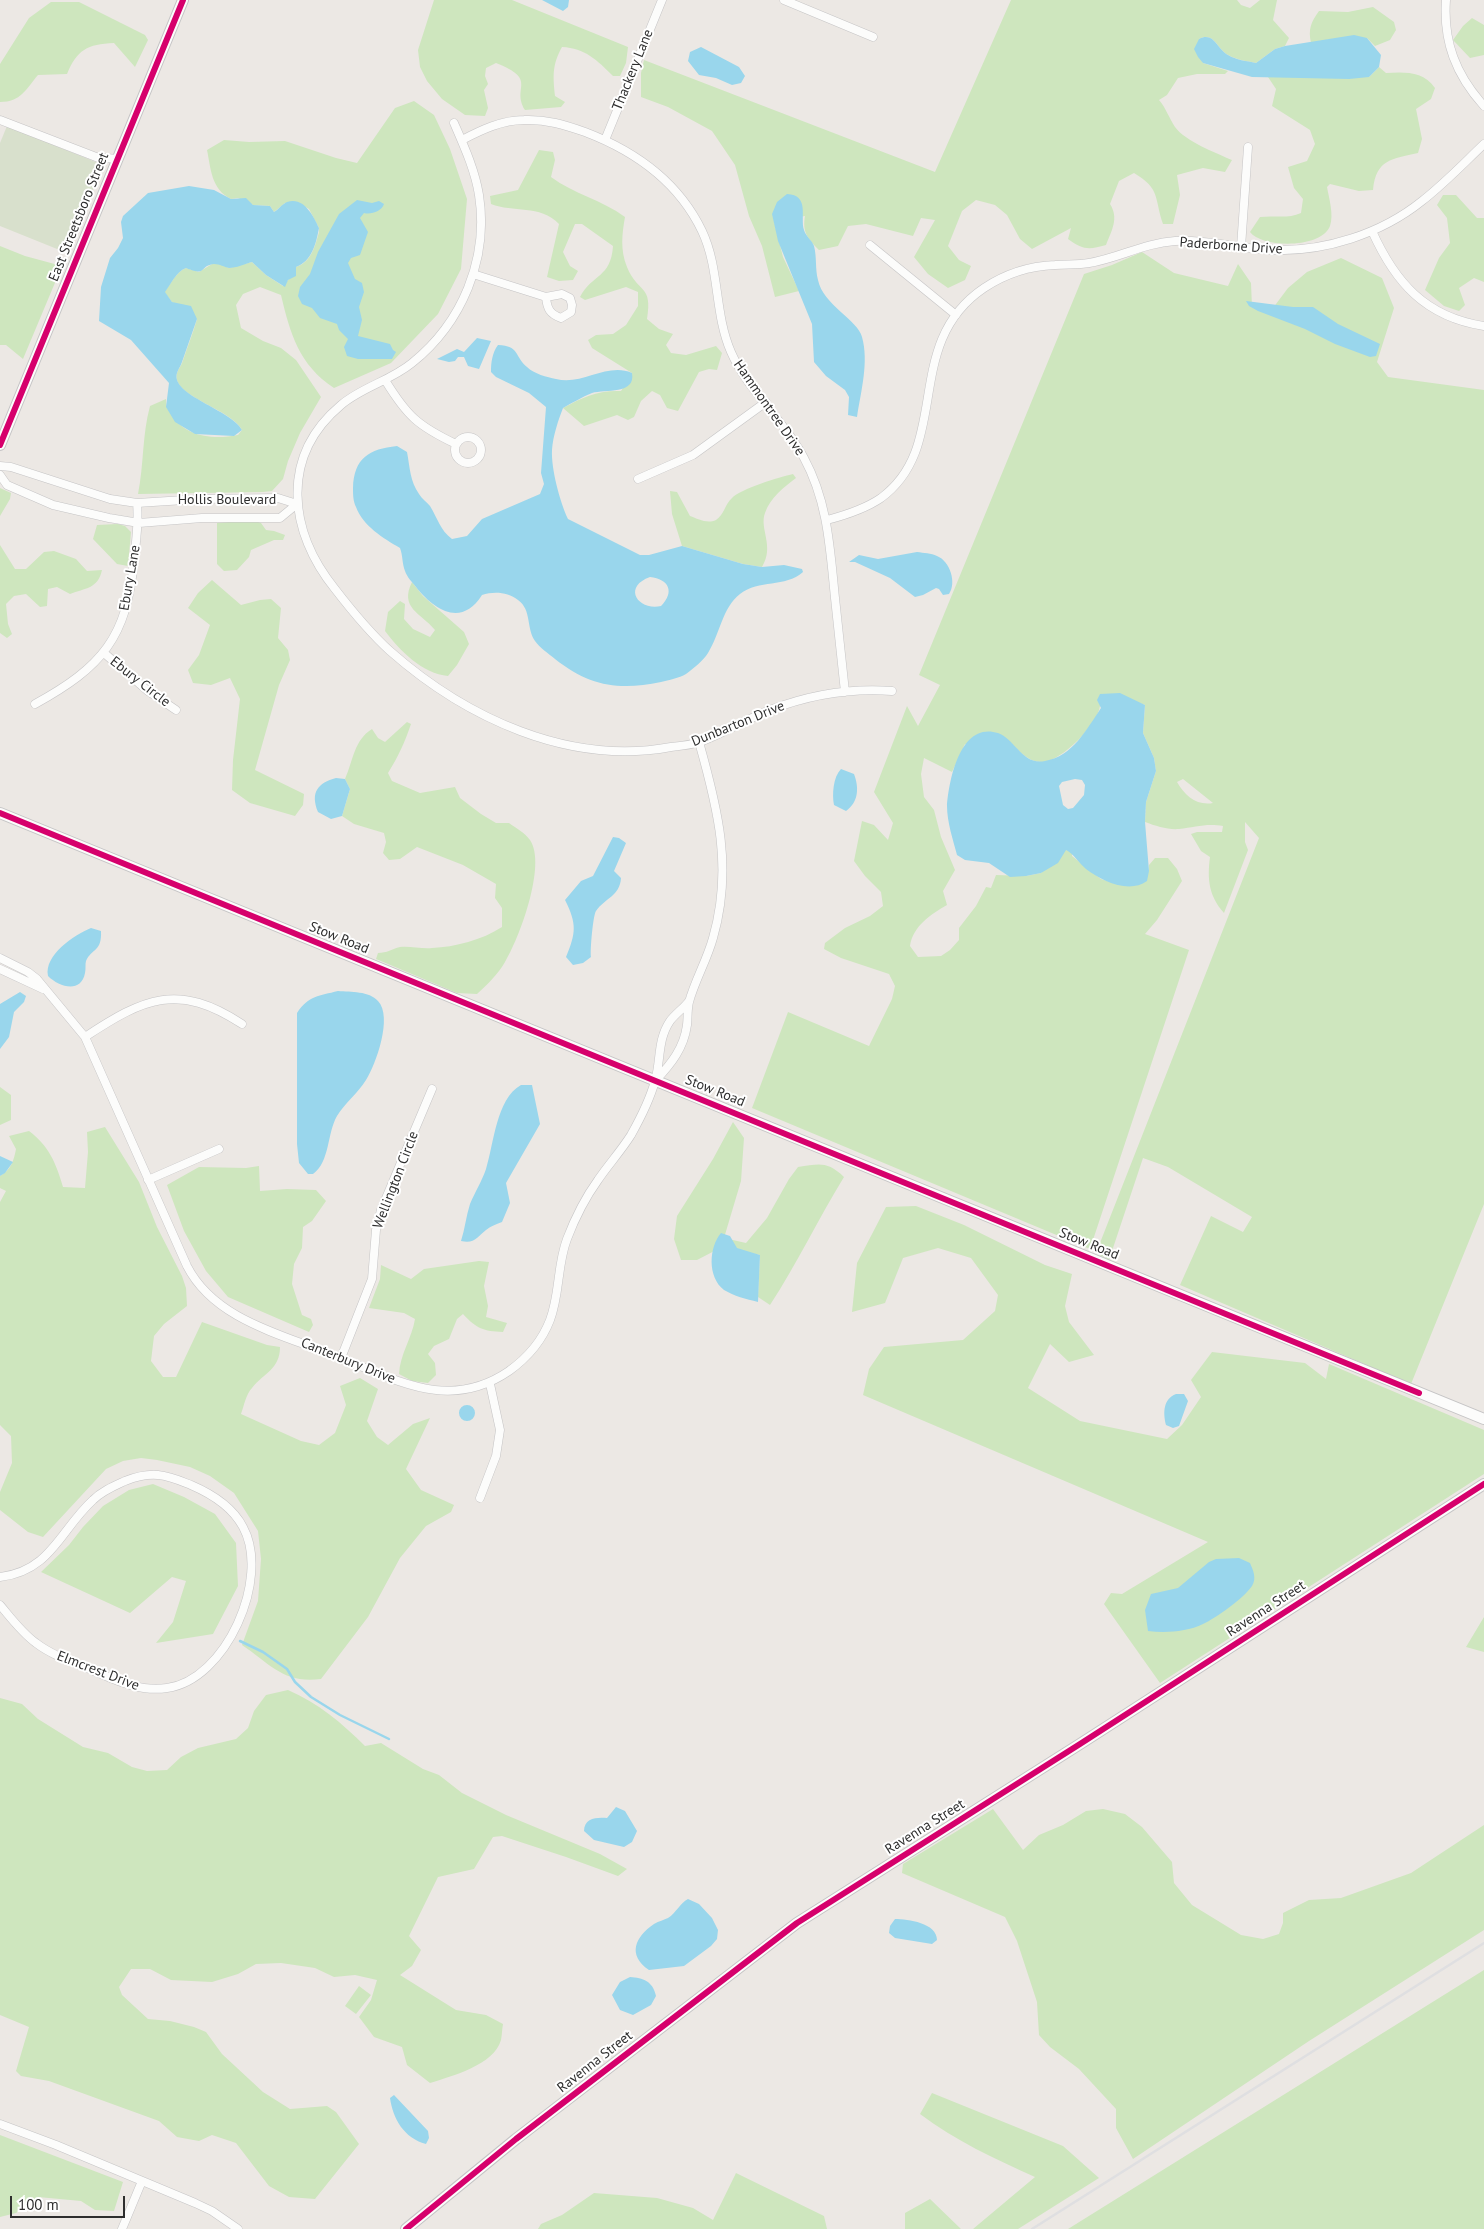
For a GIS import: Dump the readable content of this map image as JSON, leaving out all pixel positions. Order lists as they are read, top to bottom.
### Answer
{
  "streets": {
    "street": [
      "Thackery Lane",
      "East Streetsboro Street",
      "Paderborne Drive",
      "Hammontree Drive",
      "Hollis Boulevard",
      "Ebury Lane",
      "Ebury Circle",
      "Dunbarton Drive",
      "Stow Road",
      "Wellington Circle",
      "Canterbury Drive",
      "Ravenna Street",
      "Elmcrest Drive"
    ]
  },
  "crossings": [
    ["Thackery Lane", "Hammontree Drive"],
    ["Paderborne Drive", "Hammontree Drive"],
    ["Hammontree Drive", "Dunbarton Drive"],
    ["Hollis Boulevard", "Ebury Lane"],
    ["Hollis Boulevard", "Dunbarton Drive"],
    ["Ebury Lane", "Ebury Circle"],
    ["Dunbarton Drive", "Canterbury Drive"],
    ["Stow Road", "Canterbury Drive"],
    ["Wellington Circle", "Canterbury Drive"]
  ],
  "scale_bar": "100 m"
}
